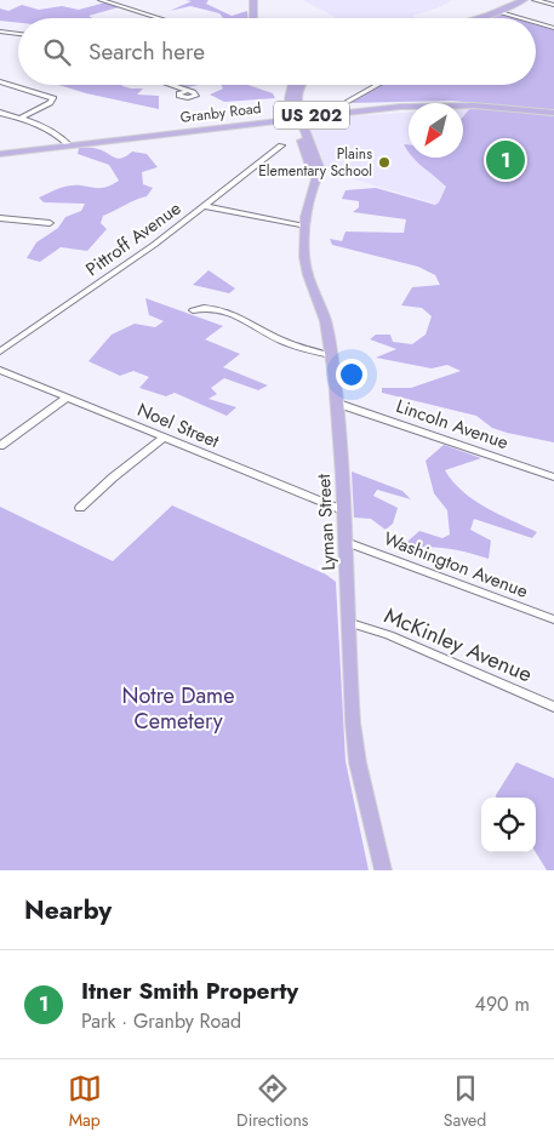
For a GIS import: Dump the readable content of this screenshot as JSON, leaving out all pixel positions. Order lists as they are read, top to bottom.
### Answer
{
  "streets": {
    "main road": ["Granby Road", "US 202", "Lyman Street"],
    "street": [
      "Pittroff Avenue",
      "Lincoln Avenue",
      "Noel Street",
      "Washington Avenue",
      "McKinley Avenue"
    ]
  },
  "crossings": [
    ["Granby Road", "Lyman Street"],
    ["Lincoln Avenue", "Lyman Street"],
    ["Noel Street", "Lyman Street"],
    ["Lyman Street", "Washington Avenue"],
    ["Lyman Street", "McKinley Avenue"]
  ],
  "parks": ["Notre Dame Cemetery"],
  "places": ["Plains Elementary School"],
  "north": "bottom left",
  "page": {
    "search": "Search here",
    "pins": "1",
    "heading": "Nearby",
    "list": [
      {
        "mark": "1",
        "name": "Itner Smith Property",
        "note": "Park · Granby Road",
        "value": "490 m"
      }
    ],
    "nav": ["Map", "Directions", "Saved"]
  }
}
